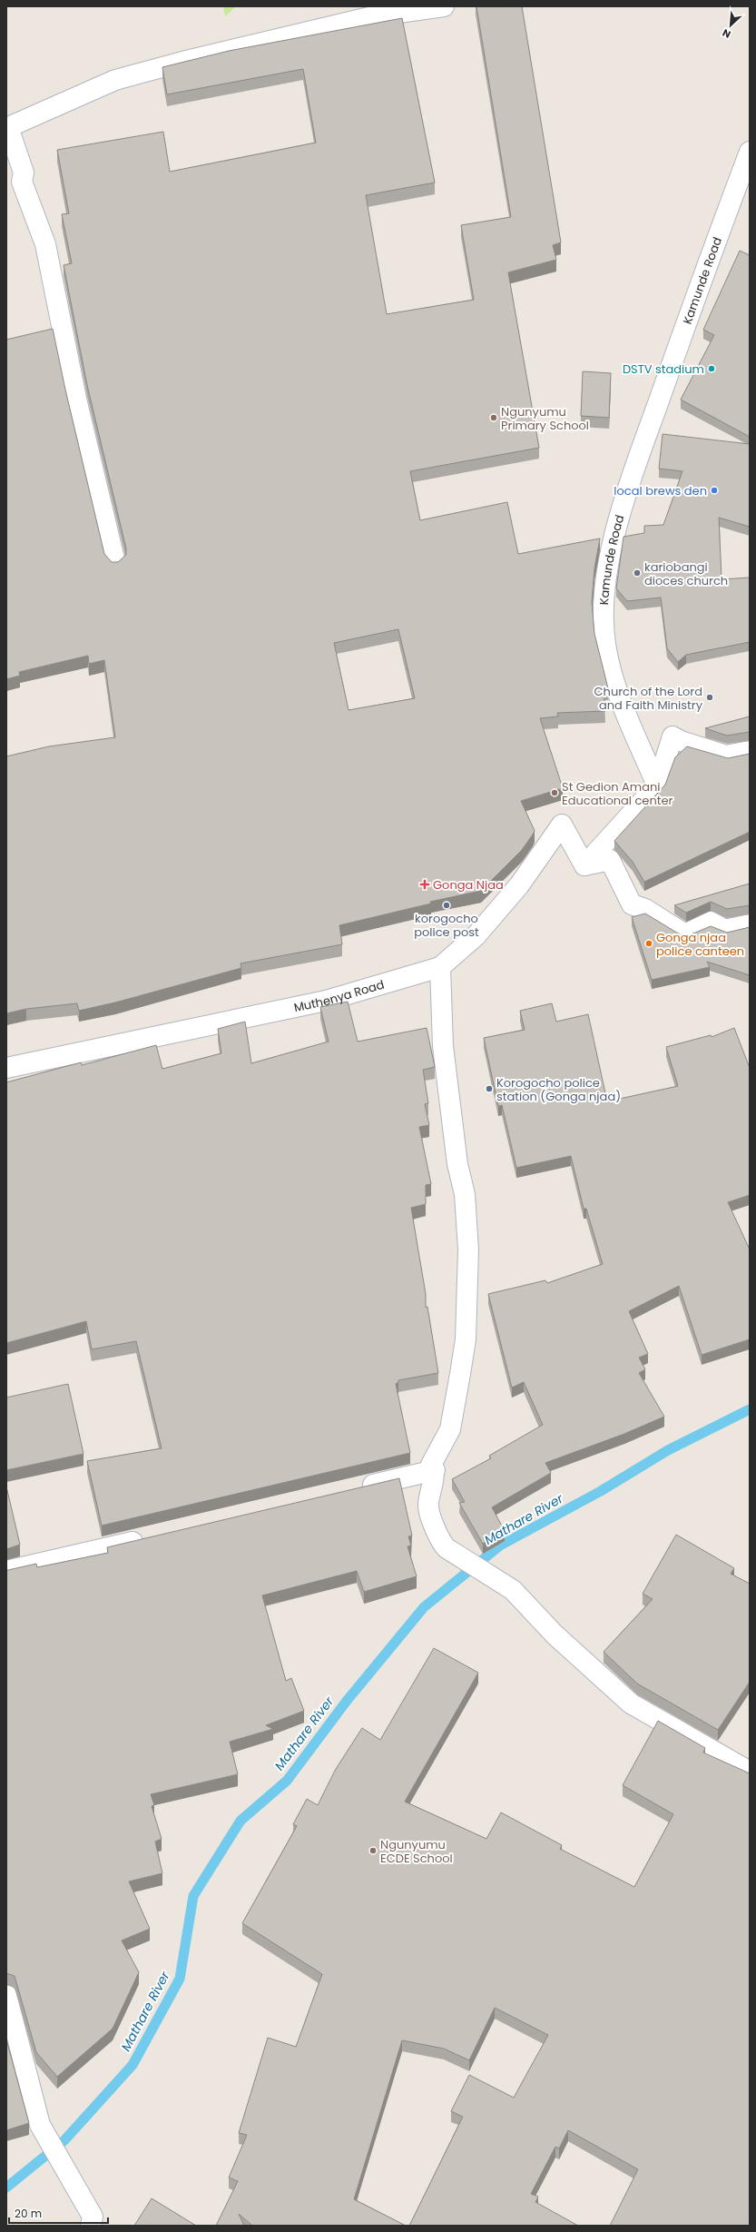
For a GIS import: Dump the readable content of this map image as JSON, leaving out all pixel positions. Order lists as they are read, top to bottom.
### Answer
{
  "streets": {
    "street": ["Kamunde Road", "Muthenya Road"]
  },
  "water": ["Mathare River"],
  "places": {
    "other": [
      "DSTV stadium",
      "Ngunyumu Primary School",
      "local brews den",
      "kariobangi dioces church",
      "Church of the Lord and Faith Ministry",
      "St Gedion Amani Educational center",
      "korogocho police post",
      "Gonga njaa police canteen",
      "Korogocho police station (Gonga njaa)",
      "Ngunyumu ECDE School"
    ],
    "health": ["Gonga Njaa"]
  },
  "scale_bar": "20 m",
  "north": "bottom left"
}
